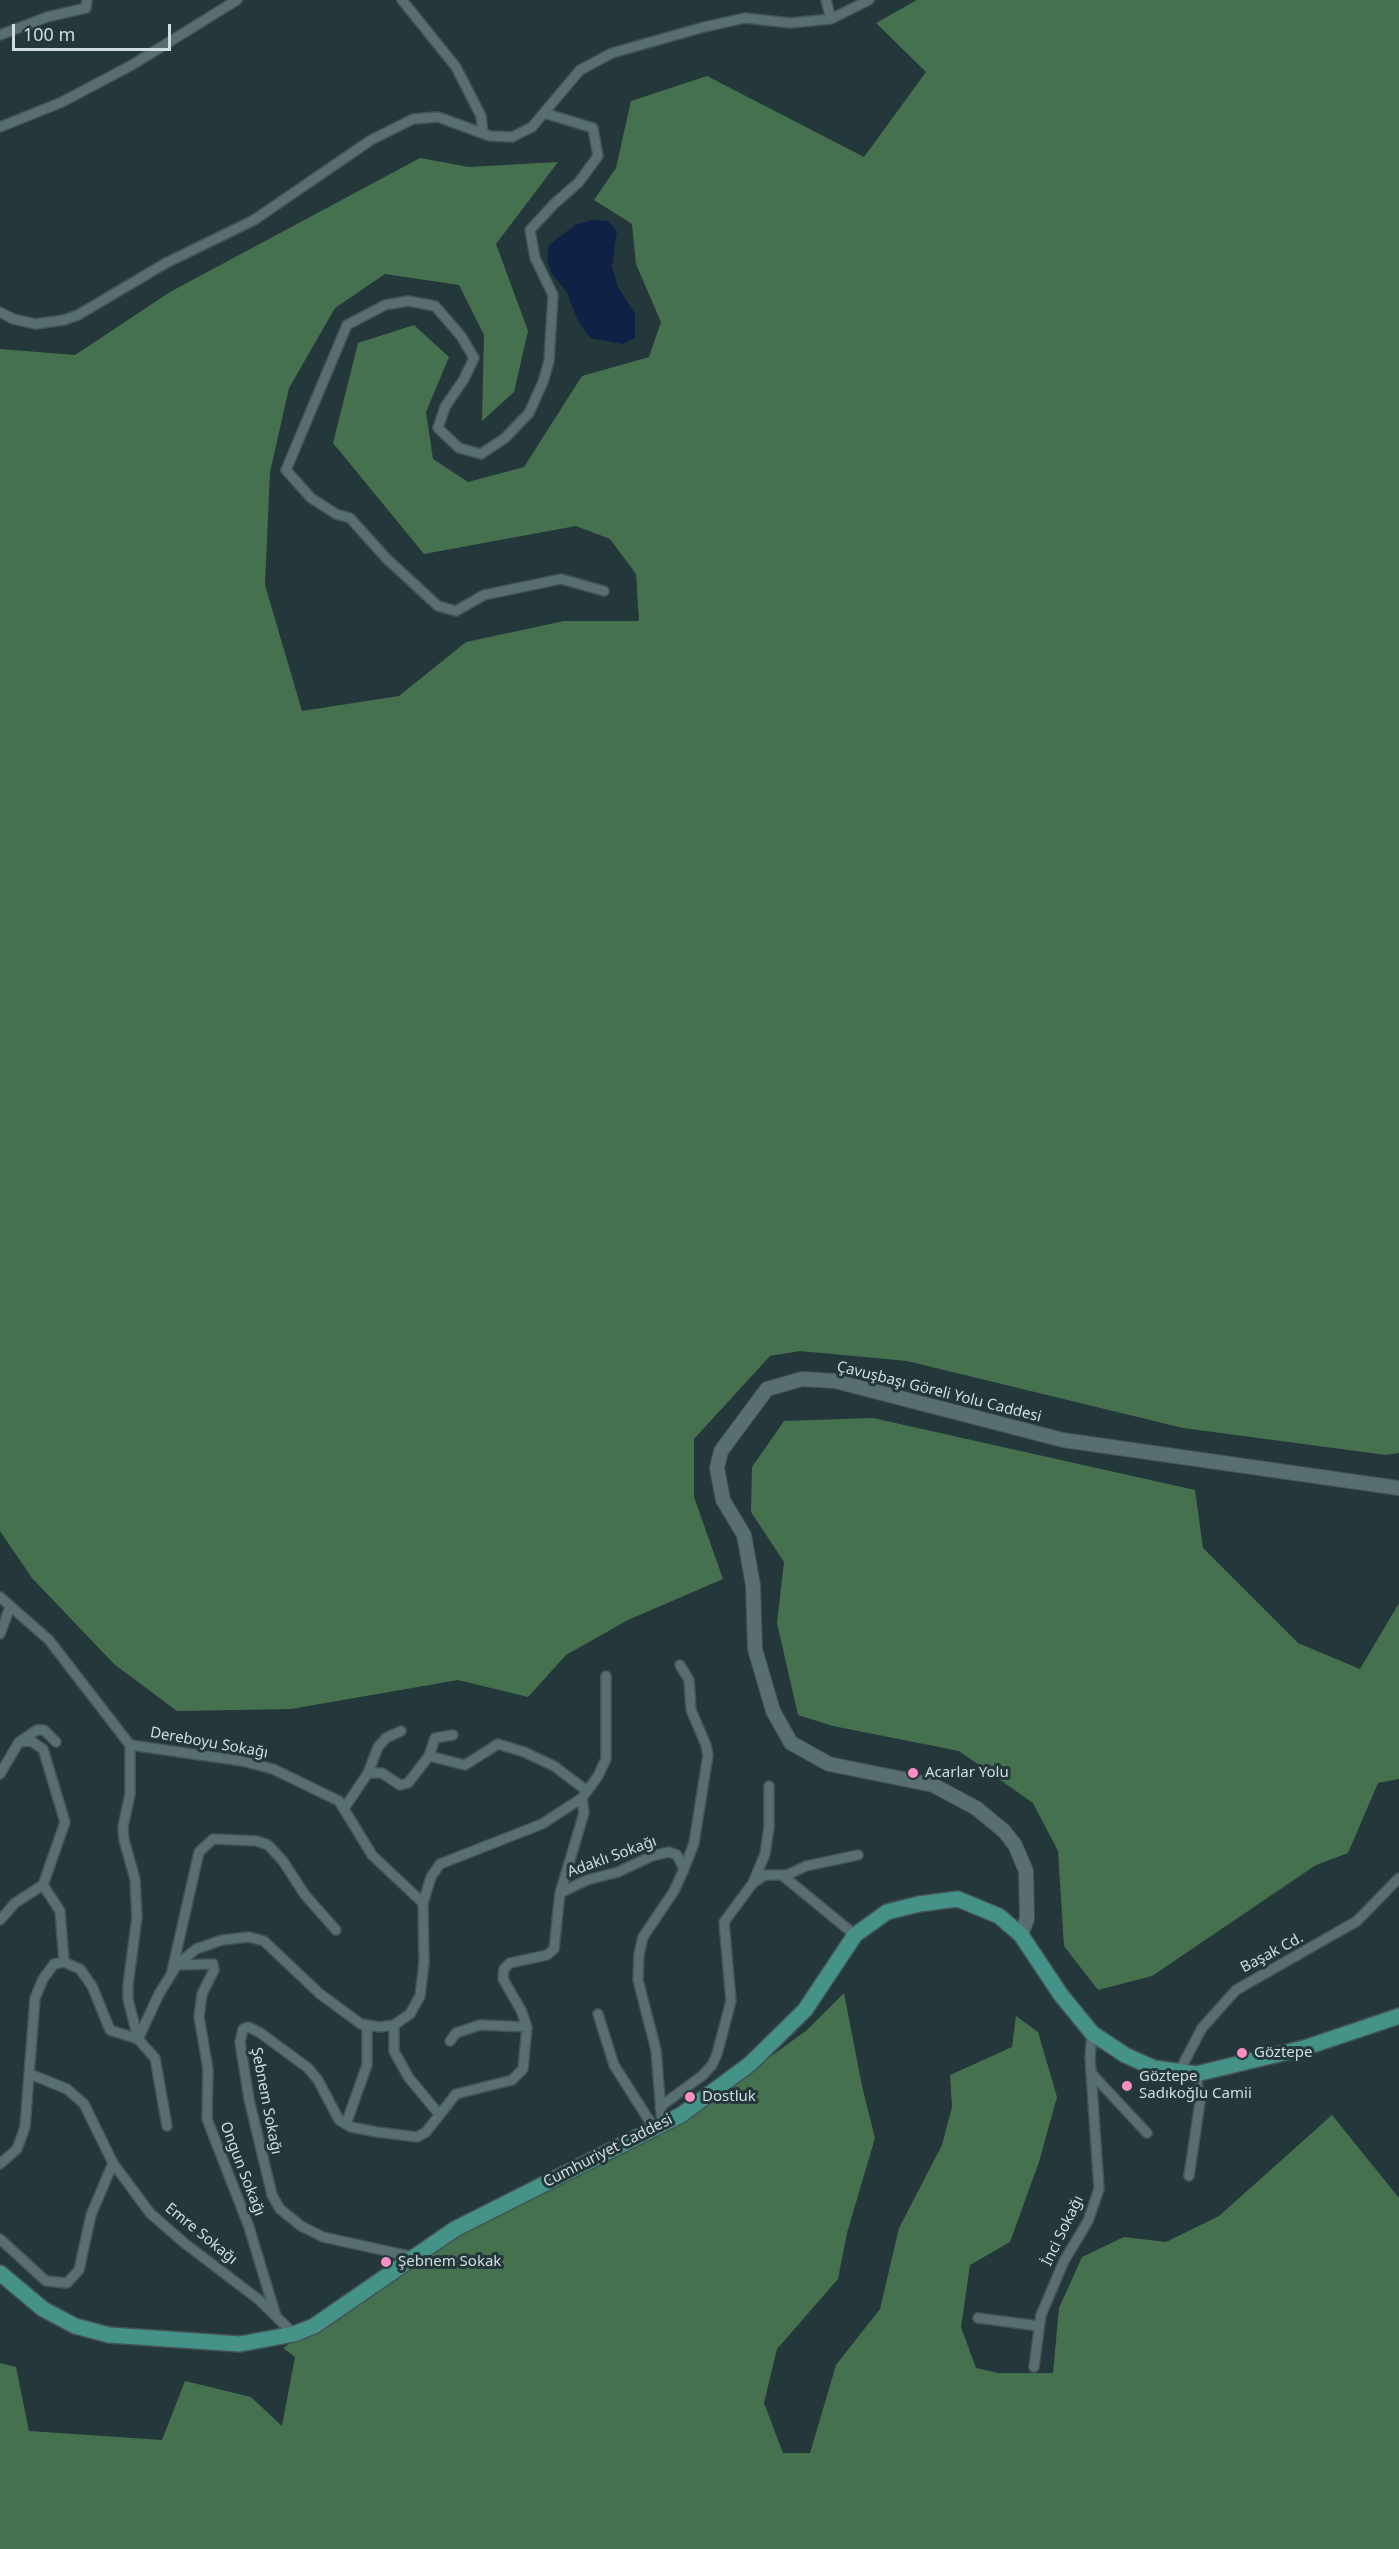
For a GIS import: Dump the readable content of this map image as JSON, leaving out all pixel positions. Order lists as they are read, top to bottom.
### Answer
{
  "streets": {
    "main road": ["Çavuşbaşı Göreli Yolu Caddesi", "Cumhuriyet Caddesi"],
    "street": [
      "Dereboyu Sokağı",
      "Adaklı Sokağı",
      "Başak Cd.",
      "Şebnem Sokağı",
      "Ongun Sokağı",
      "İnci Sokağı",
      "Emre Sokağı"
    ]
  },
  "crossings": [
    ["Çavuşbaşı Göreli Yolu Caddesi", "Cumhuriyet Caddesi"],
    ["Başak Cd.", "Cumhuriyet Caddesi"],
    ["Şebnem Sokağı", "Cumhuriyet Caddesi"],
    ["Cumhuriyet Caddesi", "İnci Sokağı"],
    ["Cumhuriyet Caddesi", "Emre Sokağı"],
    ["Ongun Sokağı", "Emre Sokağı"]
  ],
  "places": [
    "Acarlar Yolu",
    "Göztepe",
    "Göztepe Sadıkoğlu Camii",
    "Dostluk",
    "Şebnem Sokak"
  ],
  "scale_bar": "100 m"
}
